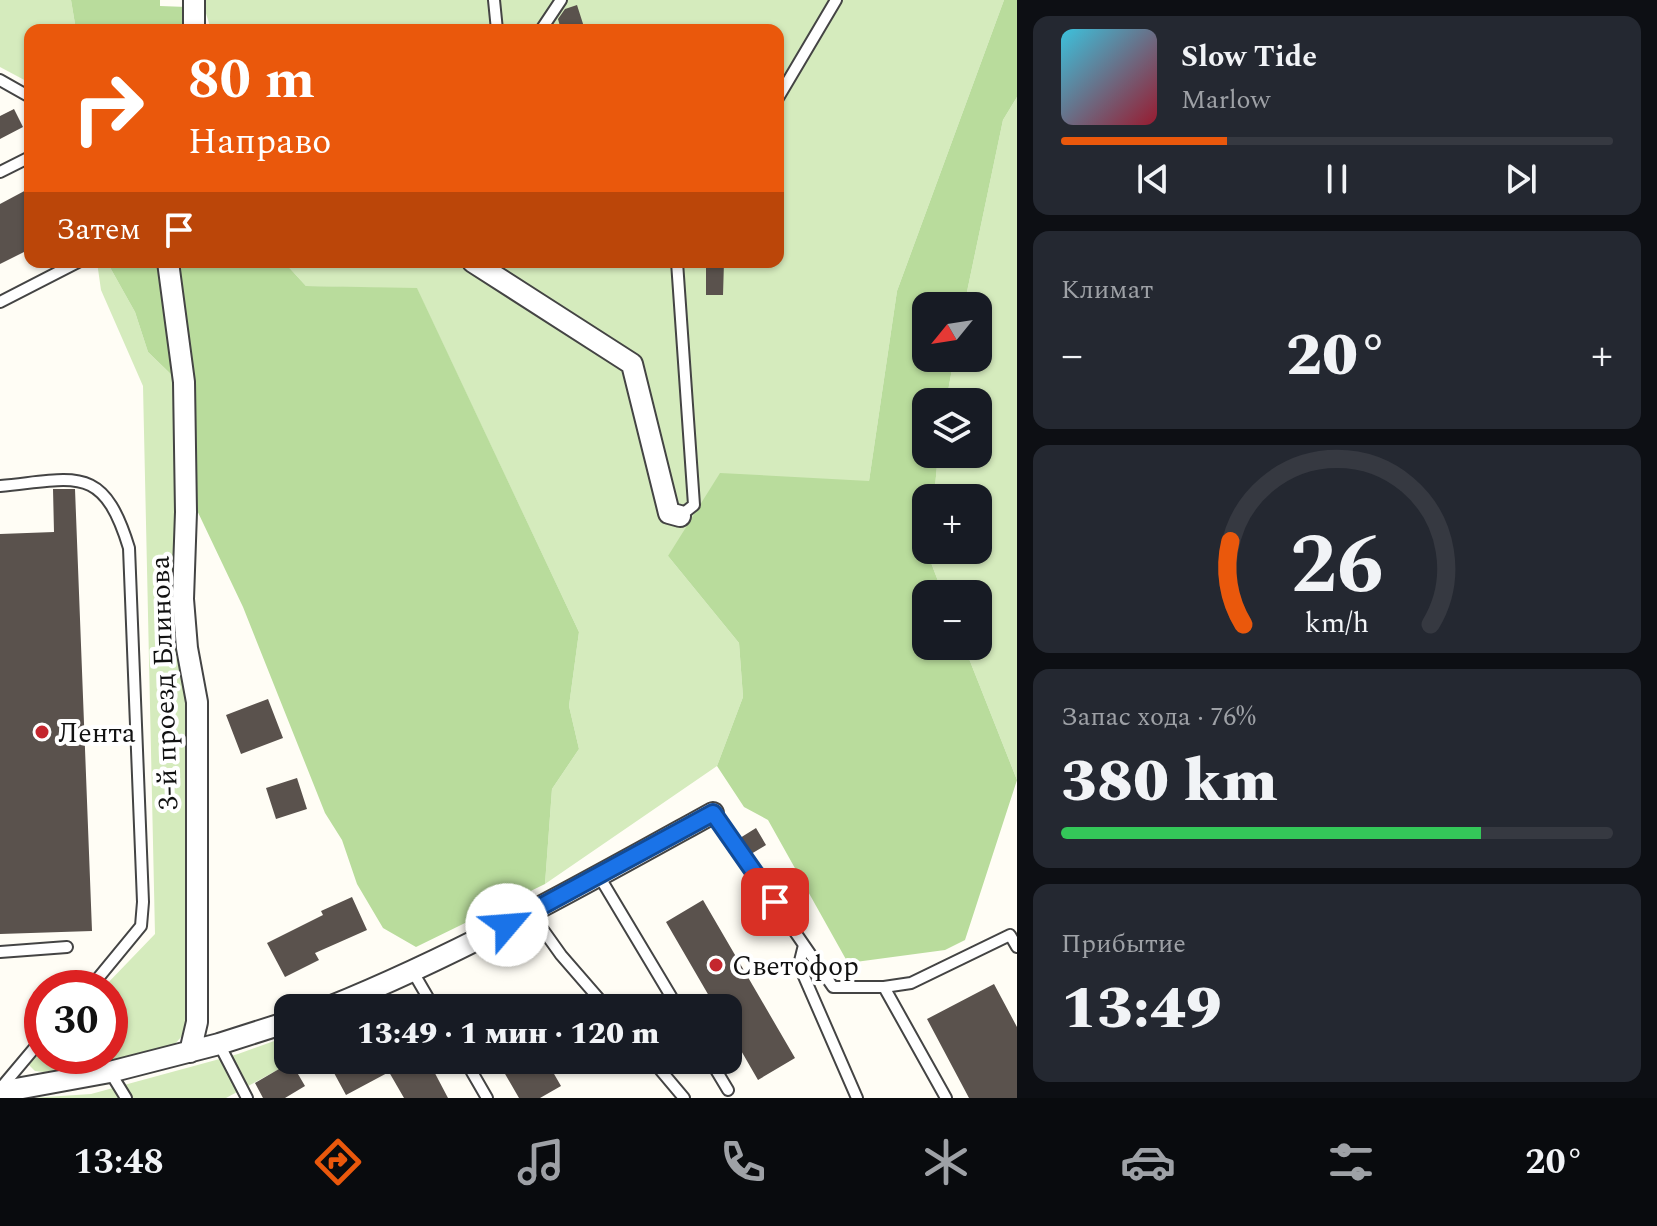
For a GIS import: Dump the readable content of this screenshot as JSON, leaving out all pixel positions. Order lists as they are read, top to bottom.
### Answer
{
  "streets": {
    "street": ["3-й проезд Блинова"]
  },
  "places": ["Лента", "Светофор"],
  "north": "bottom left",
  "page": {
    "turn": ["80 m", "Направо"],
    "song": ["Slow Tide", "Marlow"],
    "then": "Затем",
    "tile": [
      "Климат",
      ["Запас хода · 76%", "380 km"],
      ["Прибытие", "13:49"]
    ],
    "map_buttons": ["+", "−"],
    "heat": ["−", "20°", "+"],
    "limit": "30",
    "trip": "13:49 · 1 мин · 120 m",
    "tabs": ["13:48", "20°"],
    "gauge": ["26", "km/h"]
  }
}
